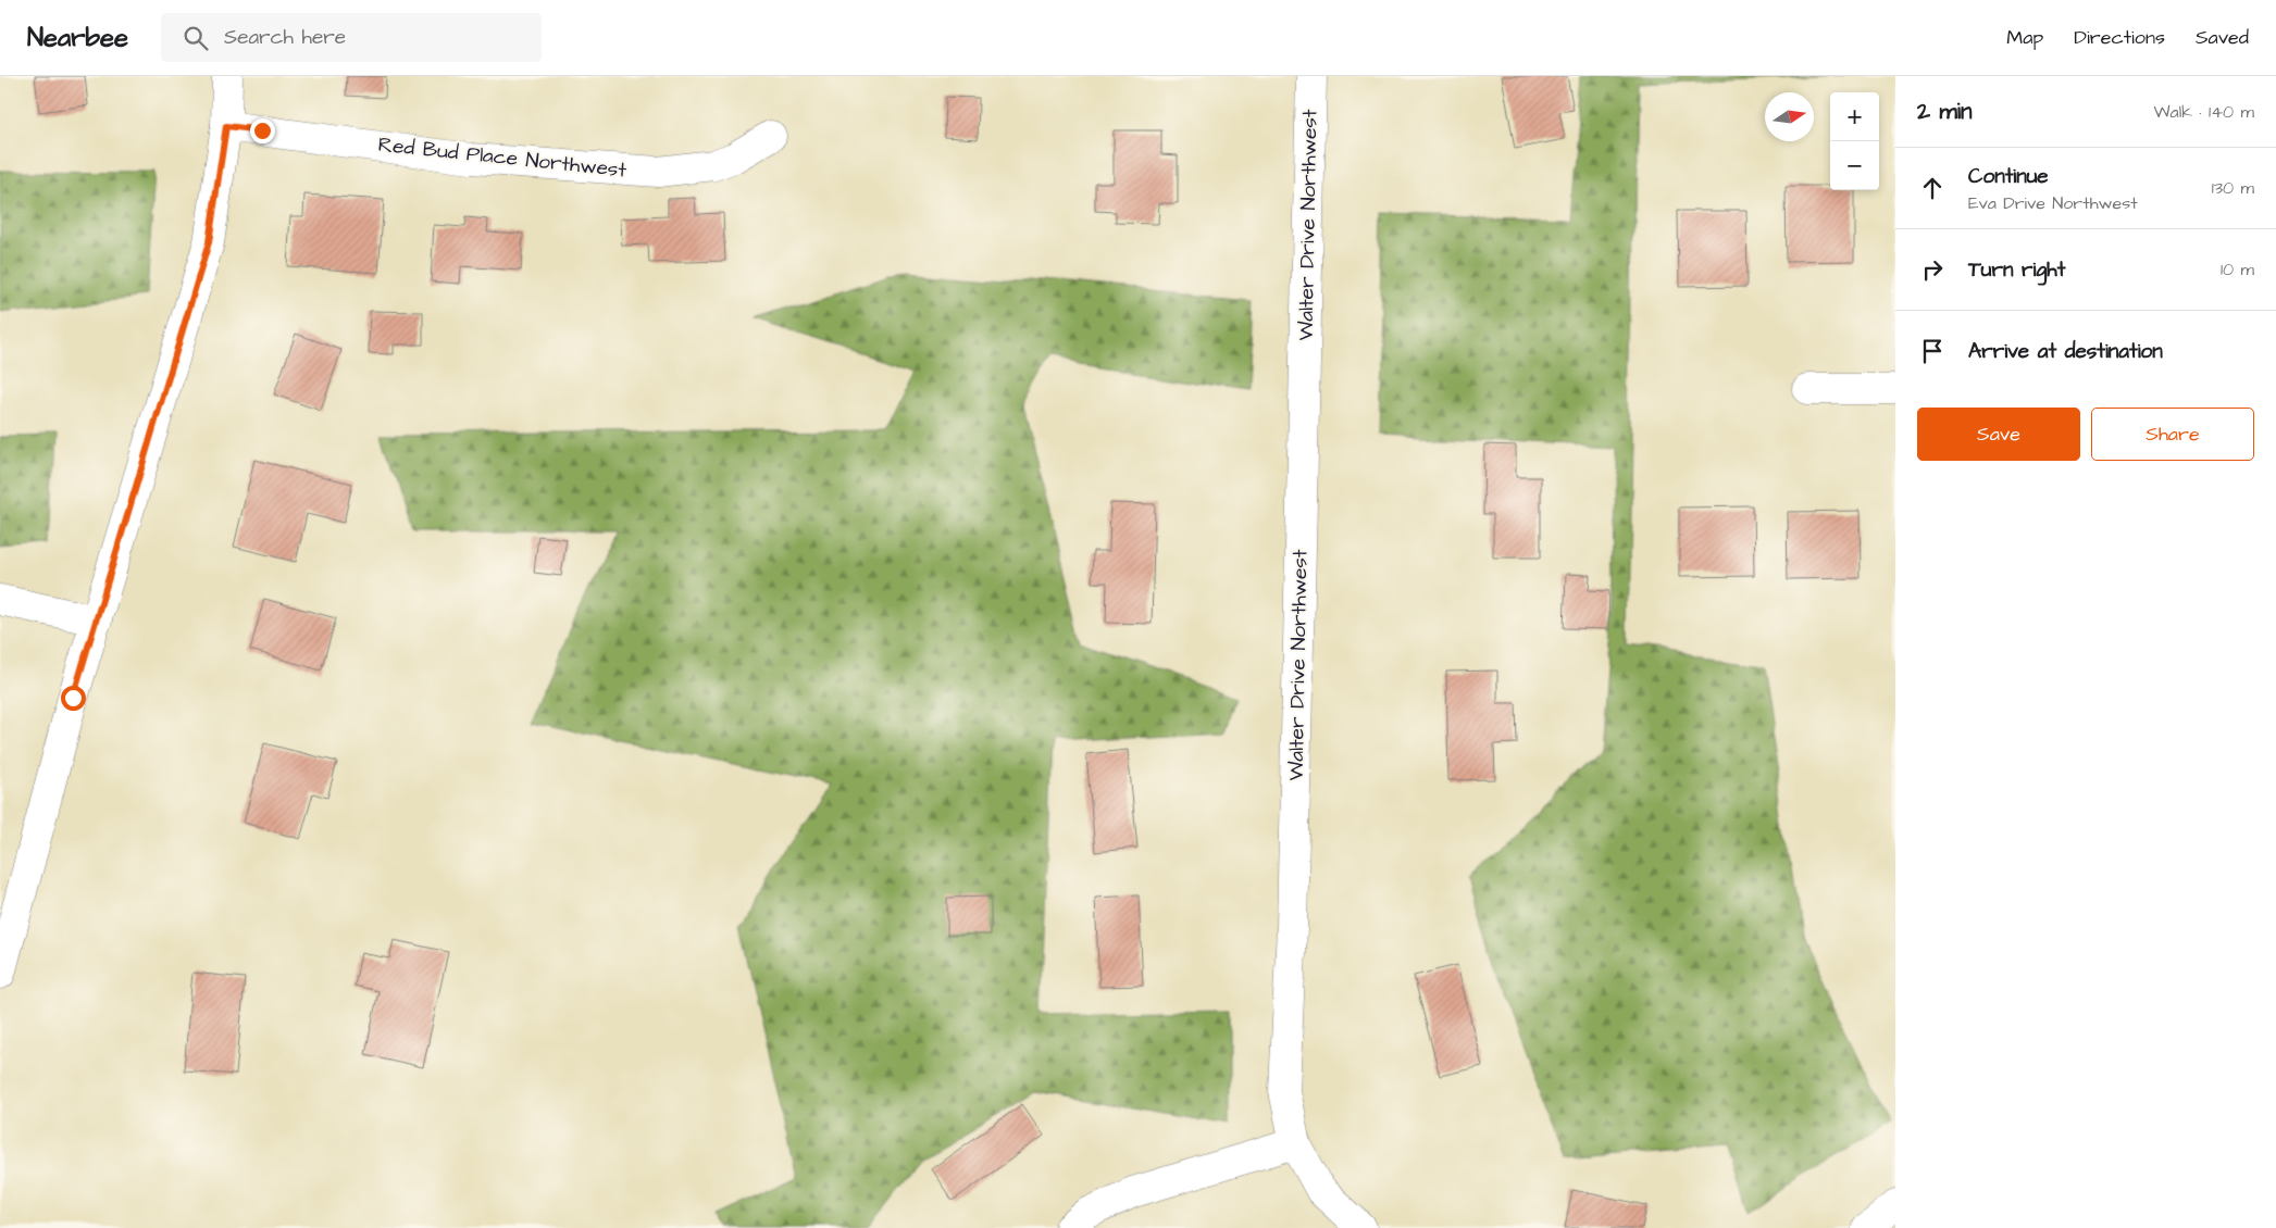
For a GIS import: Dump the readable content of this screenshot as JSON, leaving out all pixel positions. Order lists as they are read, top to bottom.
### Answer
{
  "streets": {
    "street": ["Red Bud Place Northwest", "Walter Drive Northwest"]
  },
  "north": "right",
  "page": {
    "header": "Nearbee",
    "search": "Search here",
    "nav": ["Map", "Directions", "Saved"],
    "heading": ["2 min", "Walk · 140 m"],
    "map_buttons": ["+", "−"],
    "list": [
      ["Continue", "Eva Drive Northwest", "130 m"],
      ["Turn right", "10 m"],
      "Arrive at destination"
    ],
    "buttons": ["Save", "Share"]
  }
}
